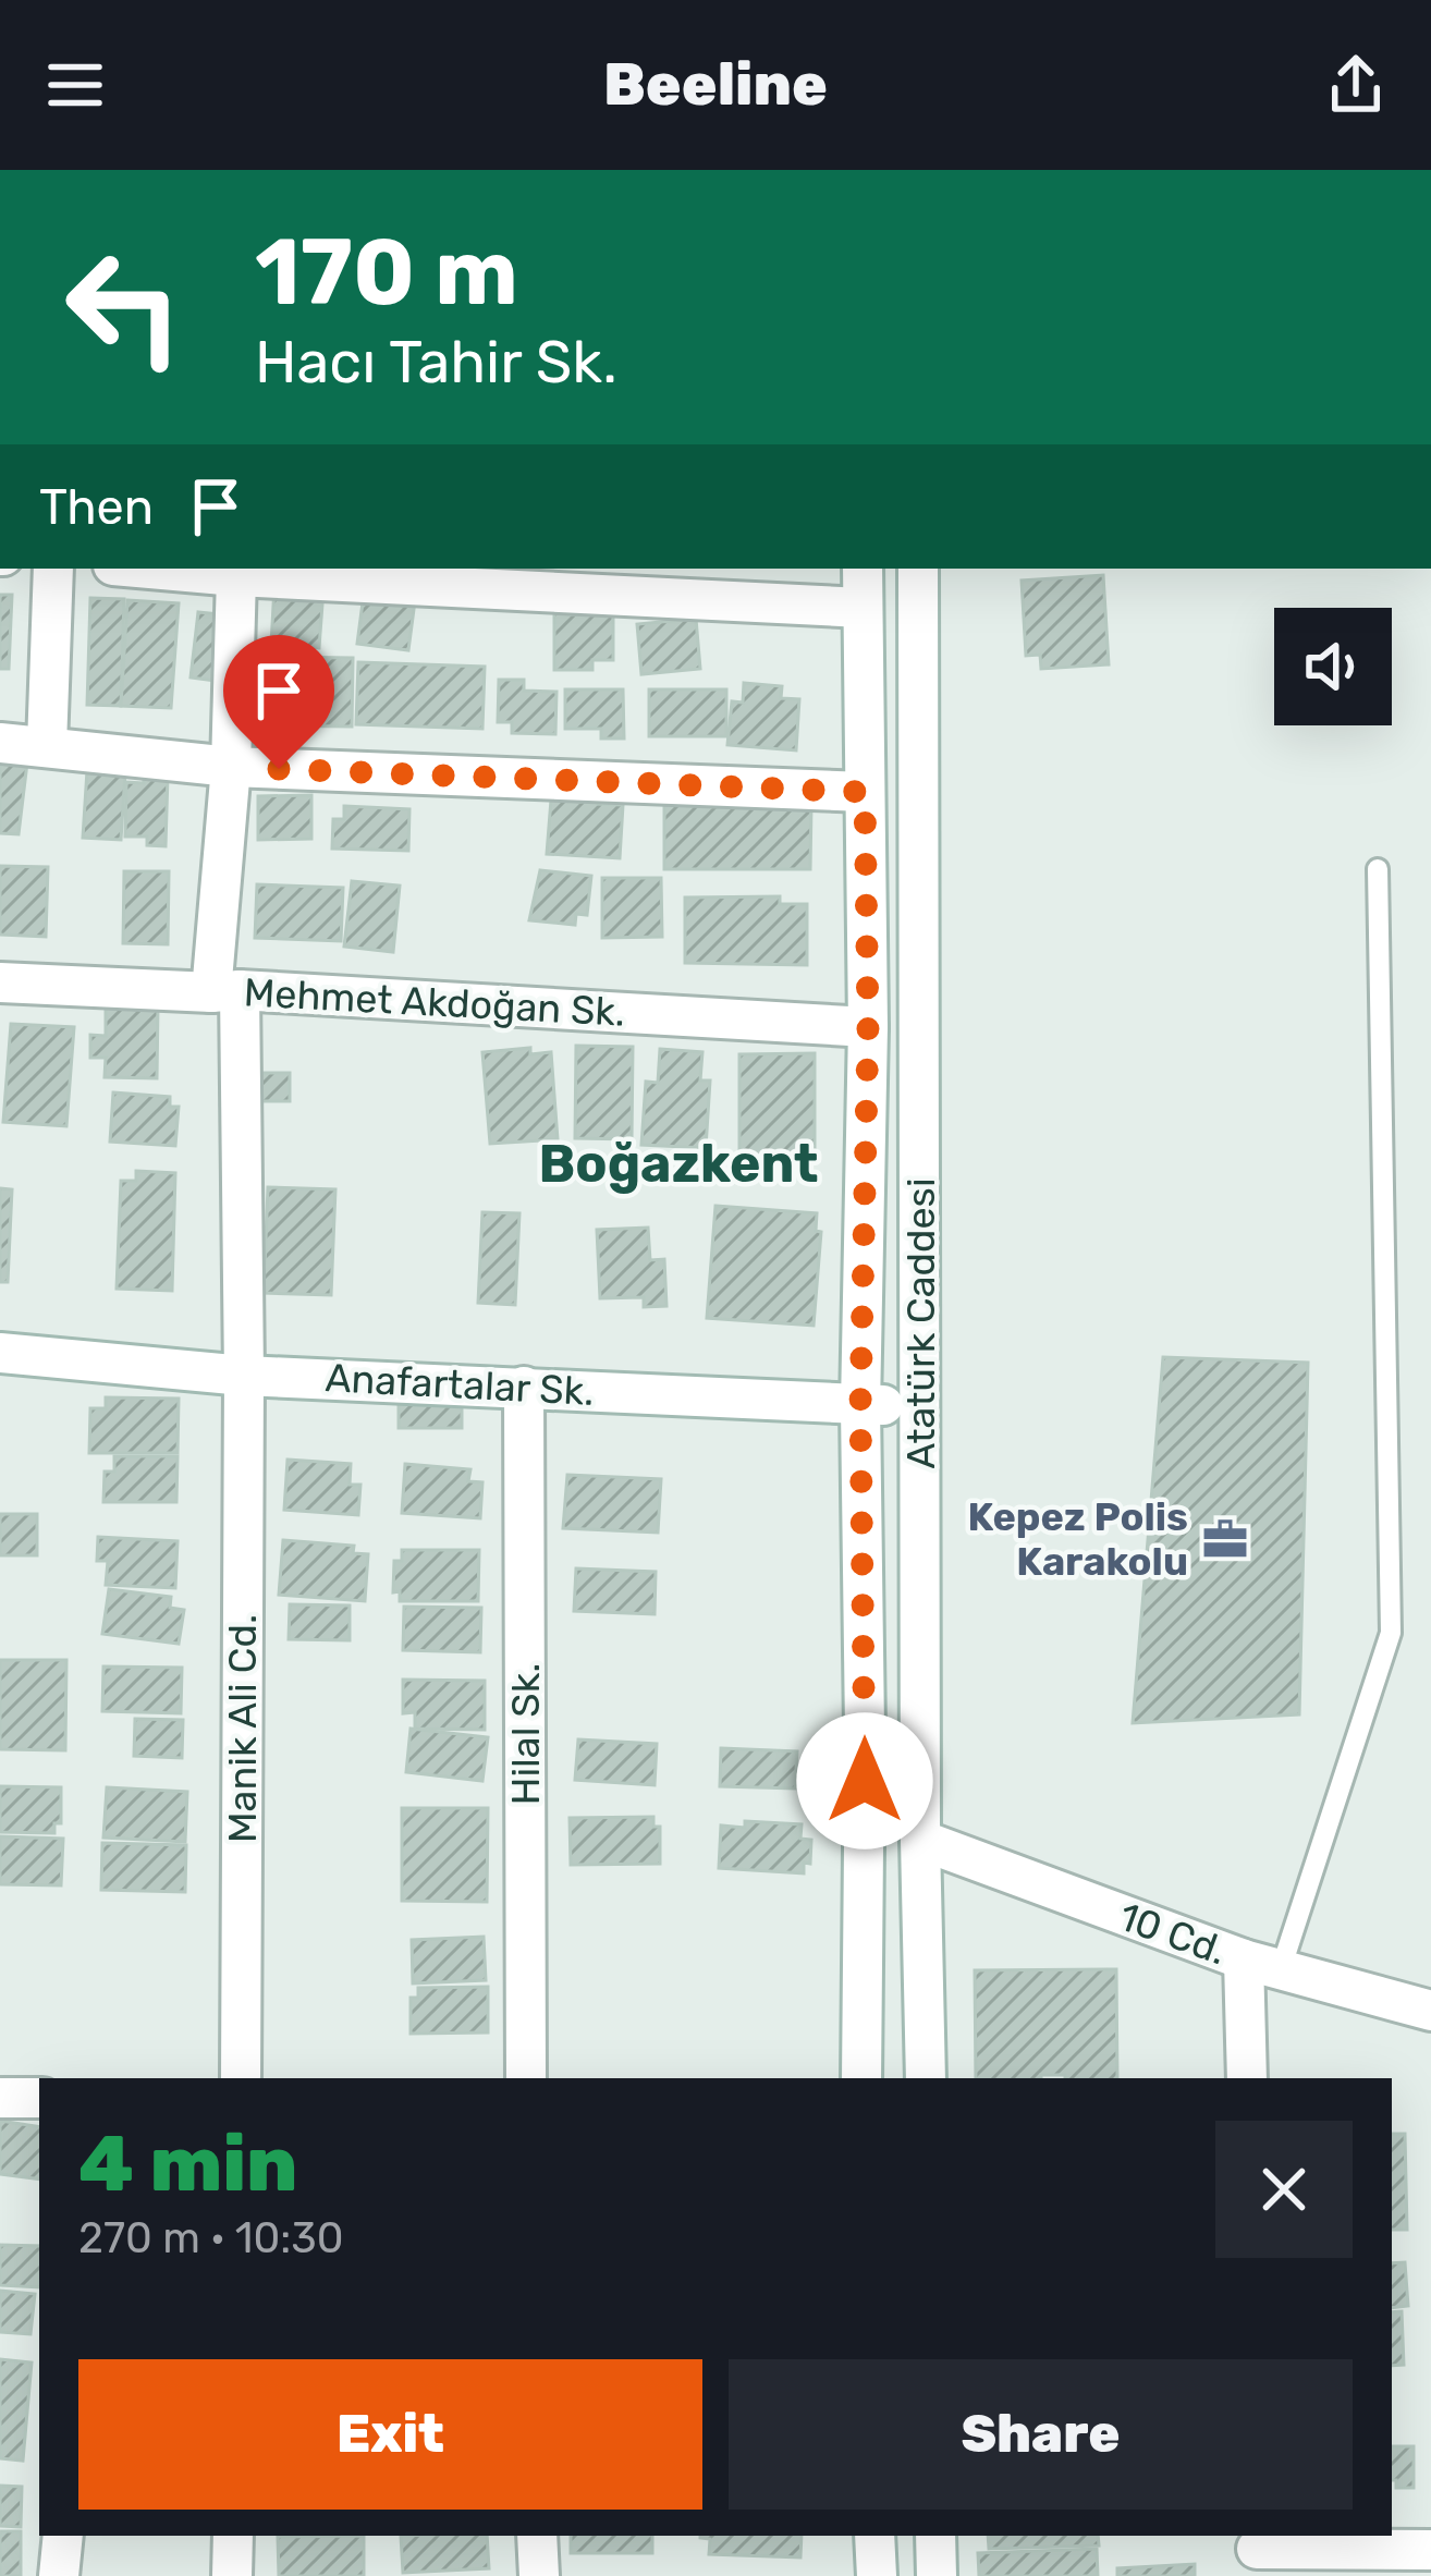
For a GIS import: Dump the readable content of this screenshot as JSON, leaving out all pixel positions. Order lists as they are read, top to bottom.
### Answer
{
  "streets": {
    "street": [
      "Mehmet Akdoğan Sk.",
      "Atatürk Caddesi",
      "Anafartalar Sk.",
      "Manik Ali Cd.",
      "Hilal Sk.",
      "10 Cd."
    ]
  },
  "crossings": [
    ["Mehmet Akdoğan Sk.", "Atatürk Caddesi"],
    ["Mehmet Akdoğan Sk.", "Manik Ali Cd."],
    ["Atatürk Caddesi", "Anafartalar Sk."],
    ["Atatürk Caddesi", "10 Cd."],
    ["Anafartalar Sk.", "Manik Ali Cd."],
    ["Anafartalar Sk.", "Hilal Sk."]
  ],
  "districts": ["Boğazkent"],
  "places": {
    "office": ["Kepez Polis Karakolu"]
  },
  "page": {
    "header": "Beeline",
    "turn": ["170 m", "Hacı Tahir Sk."],
    "then": "Then",
    "heading": ["4 min", "270 m · 10:30"],
    "buttons": ["Exit", "Share"]
  }
}
